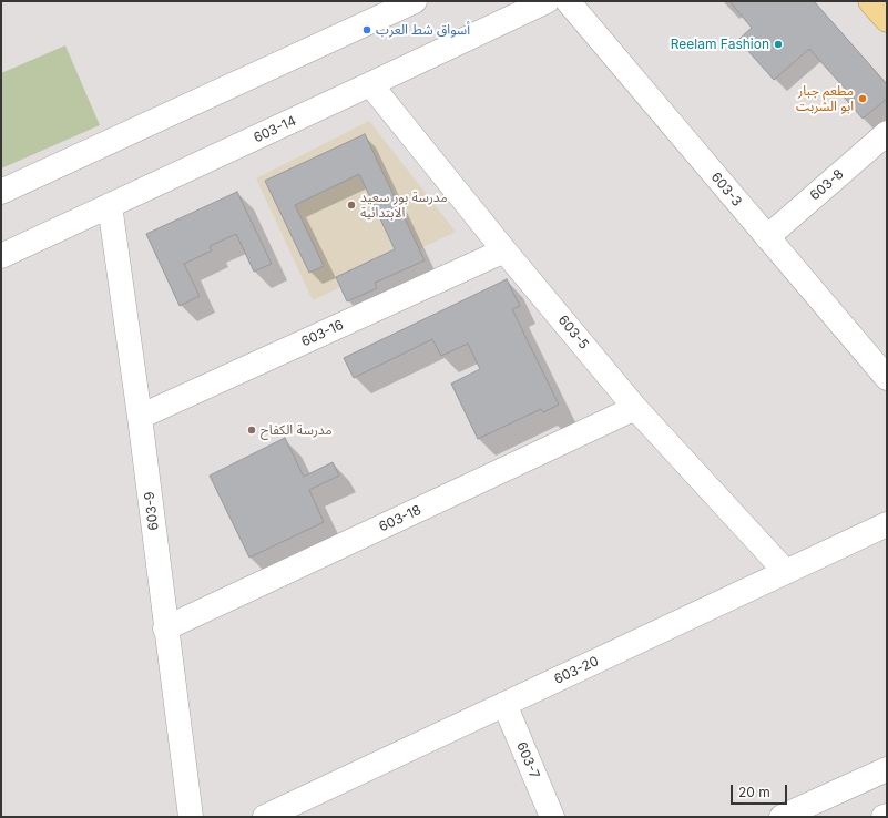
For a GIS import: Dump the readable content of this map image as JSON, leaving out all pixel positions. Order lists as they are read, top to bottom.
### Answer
{
  "streets": {
    "street": [
      "603-14",
      "603-8",
      "603-3",
      "603-5",
      "603-16",
      "603-9",
      "603-18",
      "603-20",
      "603-7"
    ]
  },
  "crossings": [
    ["603-14", "603-5"],
    ["603-14", "603-9"],
    ["603-8", "603-3"],
    ["603-5", "603-16"],
    ["603-5", "603-18"],
    ["603-5", "603-20"],
    ["603-16", "603-9"],
    ["603-9", "603-18"],
    ["603-20", "603-7"]
  ],
  "places": [
    "أسواق شط العرب",
    "Reelam Fashion",
    "مطعم جبار ابو الشربت",
    "مدرسة بور سعيد الابتدائية",
    "مدرسة الكفاح"
  ],
  "scale_bar": "20 m"
}
